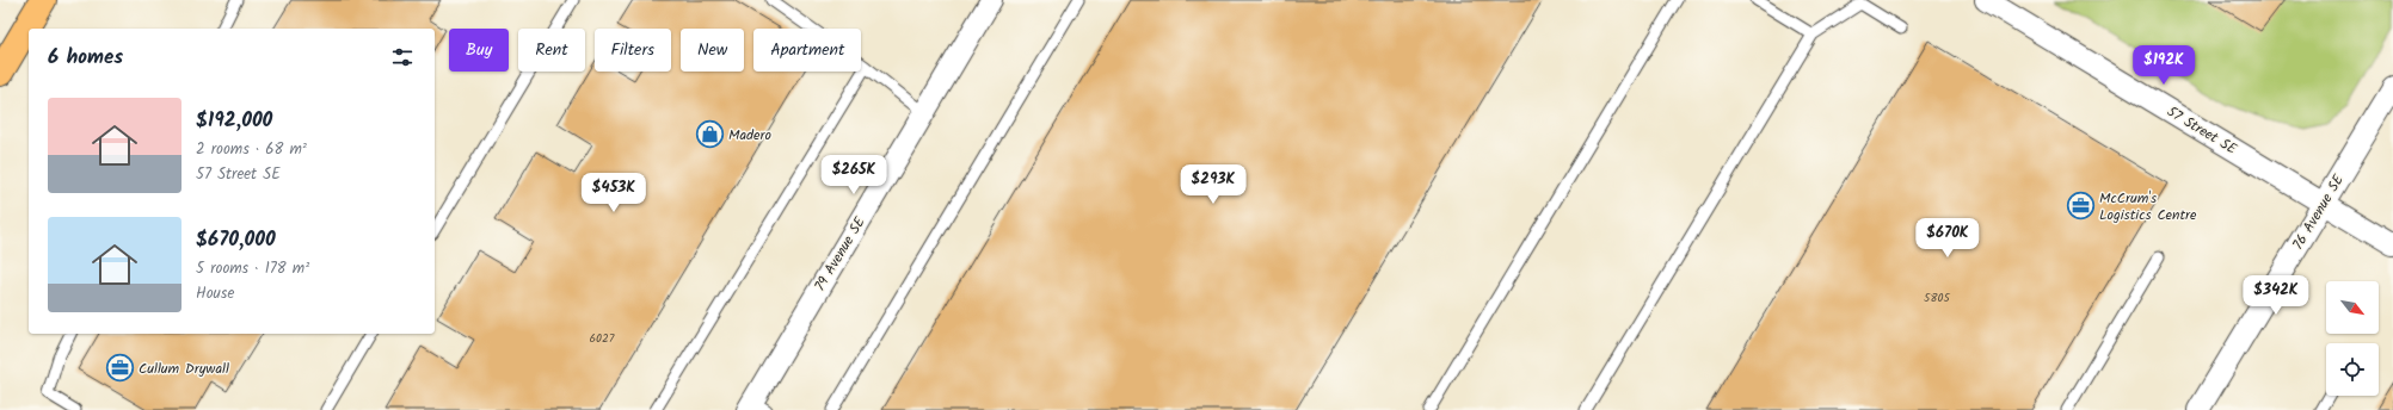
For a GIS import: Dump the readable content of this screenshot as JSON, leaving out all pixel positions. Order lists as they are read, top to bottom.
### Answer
{
  "streets": {
    "street": ["57 Street SE", "76 Avenue SE", "79 Avenue SE"]
  },
  "crossings": [
    ["57 Street SE", "76 Avenue SE"]
  ],
  "places": {
    "shop": ["Madero"],
    "office": ["McCrum's Logistics Centre", "Cullum Drywall"]
  },
  "house_numbers": ["5805", "6027"],
  "north": "bottom right",
  "page": {
    "chip": [
      "Buy",
      "Rent",
      "Filters",
      "New",
      "Apartment"
    ],
    "heading": "6 homes",
    "price": [
      "$192K",
      "$265K",
      "$293K",
      "$453K",
      "$670K",
      "$342K"
    ],
    "list": [
      {
        "name": "$192,000",
        "note": "2 rooms · 68 m² · 57 Street SE"
      },
      {
        "name": "$670,000",
        "note": "5 rooms · 178 m² · House"
      }
    ]
  }
}
